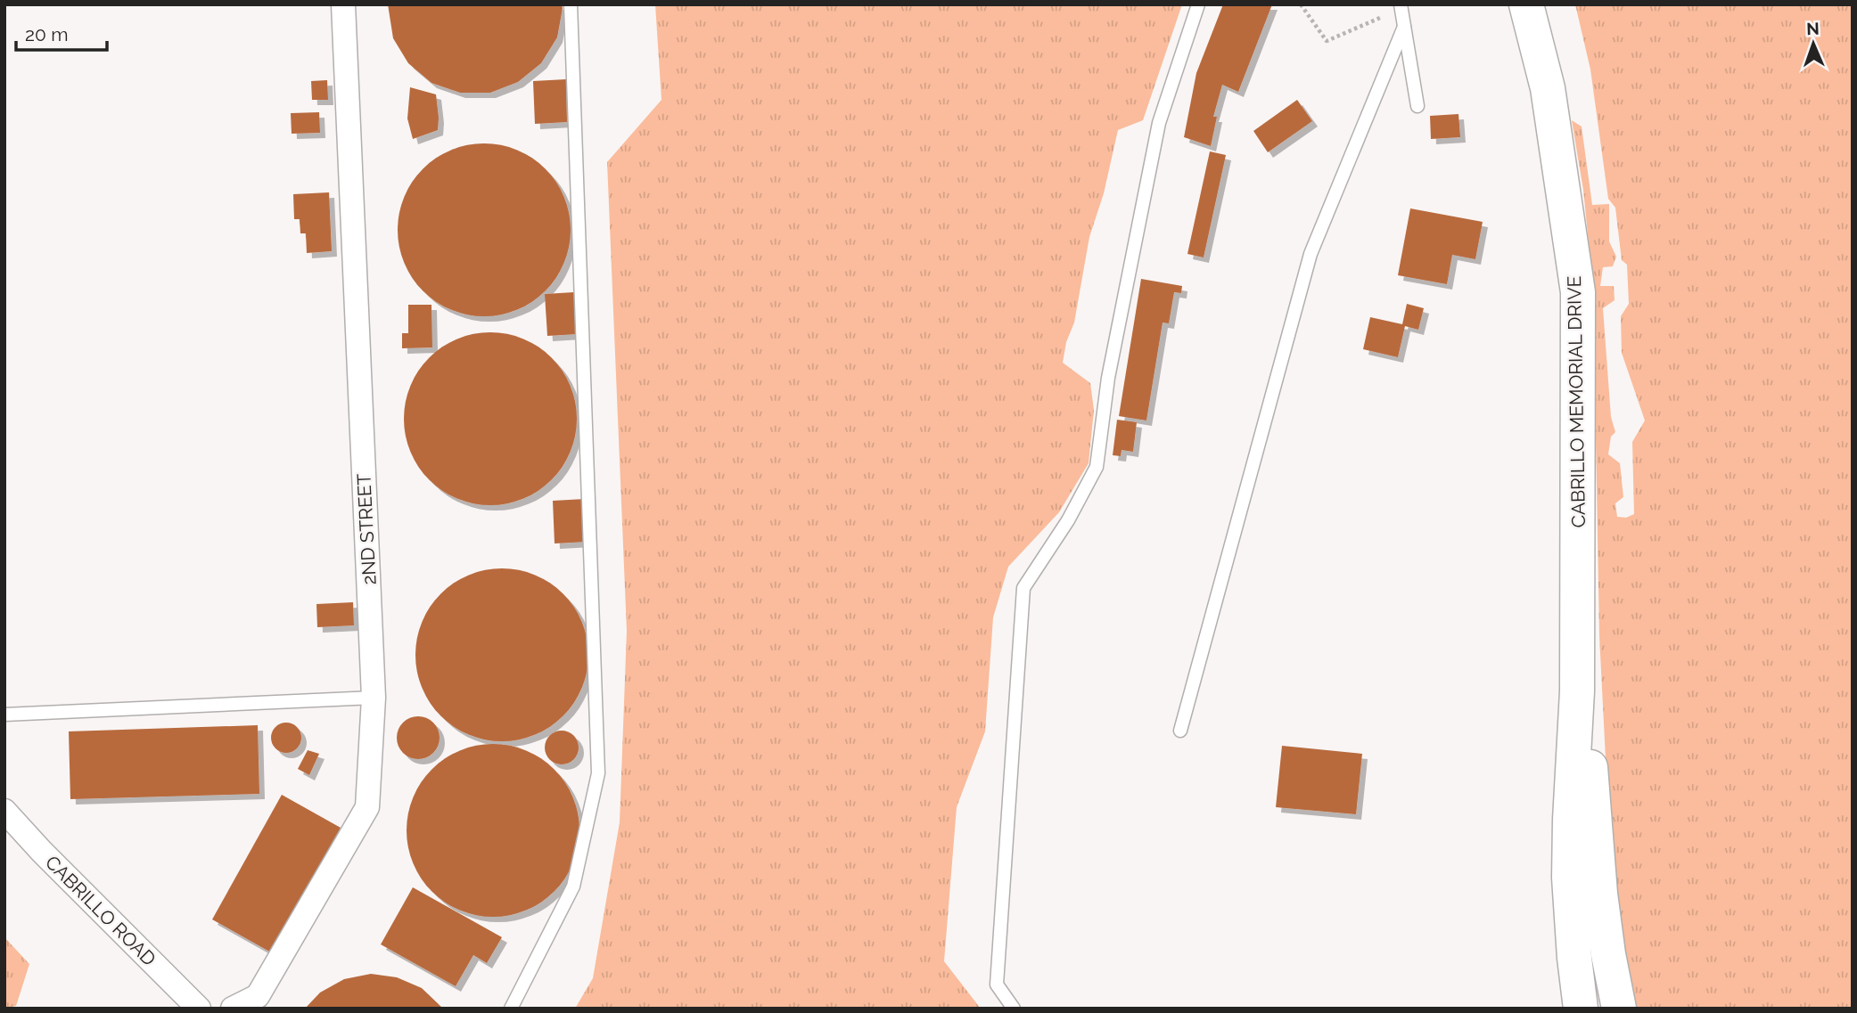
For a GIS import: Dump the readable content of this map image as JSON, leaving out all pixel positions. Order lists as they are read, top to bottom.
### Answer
{
  "streets": {
    "main road": ["CABRILLO MEMORIAL DRIVE"],
    "street": ["2ND STREET", "CABRILLO ROAD"]
  },
  "scale_bar": "20 m",
  "north": "top"
}
